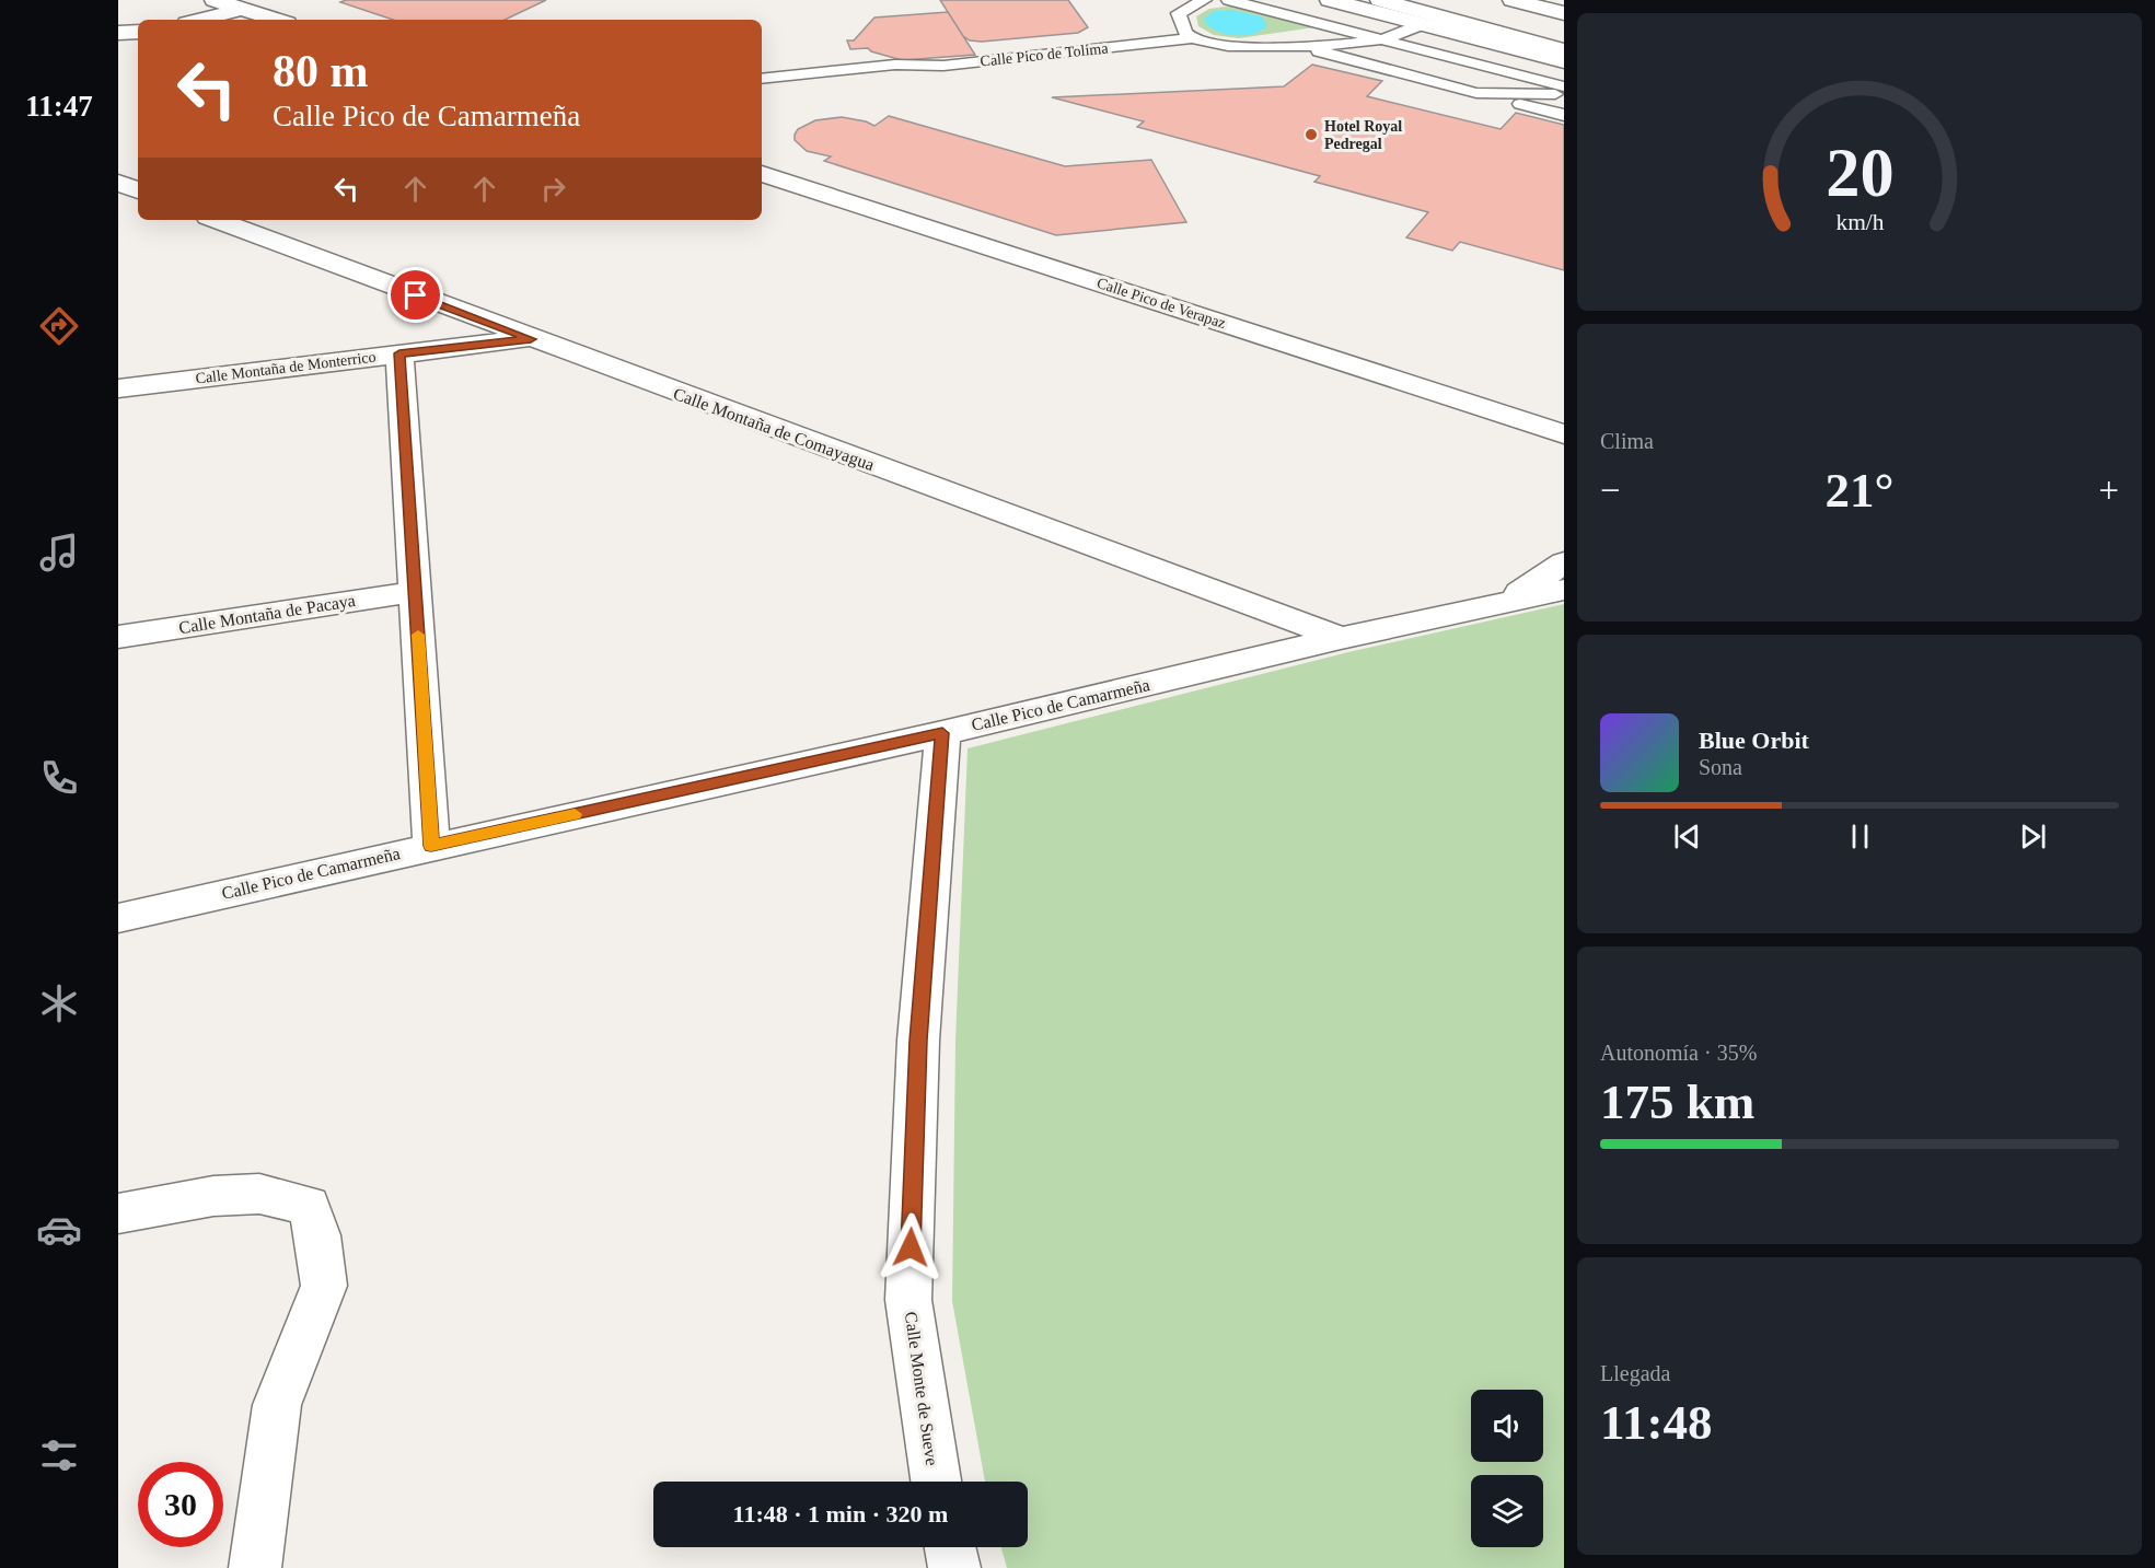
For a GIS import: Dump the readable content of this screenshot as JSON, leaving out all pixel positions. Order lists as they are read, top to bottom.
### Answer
{
  "streets": {
    "main road": [
      "Calle Pico de Verapaz",
      "Calle Montaña de Monterrico",
      "Calle Montaña de Comayagua",
      "Calle Montaña de Pacaya",
      "Calle Pico de Camarmeña",
      "Calle Monte de Sueve"
    ],
    "lane": ["Calle Pico de Tolima"]
  },
  "crossings": [
    ["Calle Montaña de Monterrico", "Calle Montaña de Comayagua"],
    ["Calle Montaña de Comayagua", "Calle Pico de Camarmeña"],
    ["Calle Pico de Camarmeña", "Calle Monte de Sueve"]
  ],
  "places": ["Hotel Royal Pedregal"],
  "page": {
    "tabs": "11:47",
    "turn": ["80 m", "Calle Pico de Camarmeña"],
    "tile": [
      "Clima",
      ["Autonomía · 35%", "175 km"],
      ["Llegada", "11:48"]
    ],
    "heat": ["−", "21°", "+"],
    "song": ["Blue Orbit", "Sona"],
    "limit": "30",
    "trip": "11:48 · 1 min · 320 m",
    "gauge": ["20", "km/h"]
  }
}
